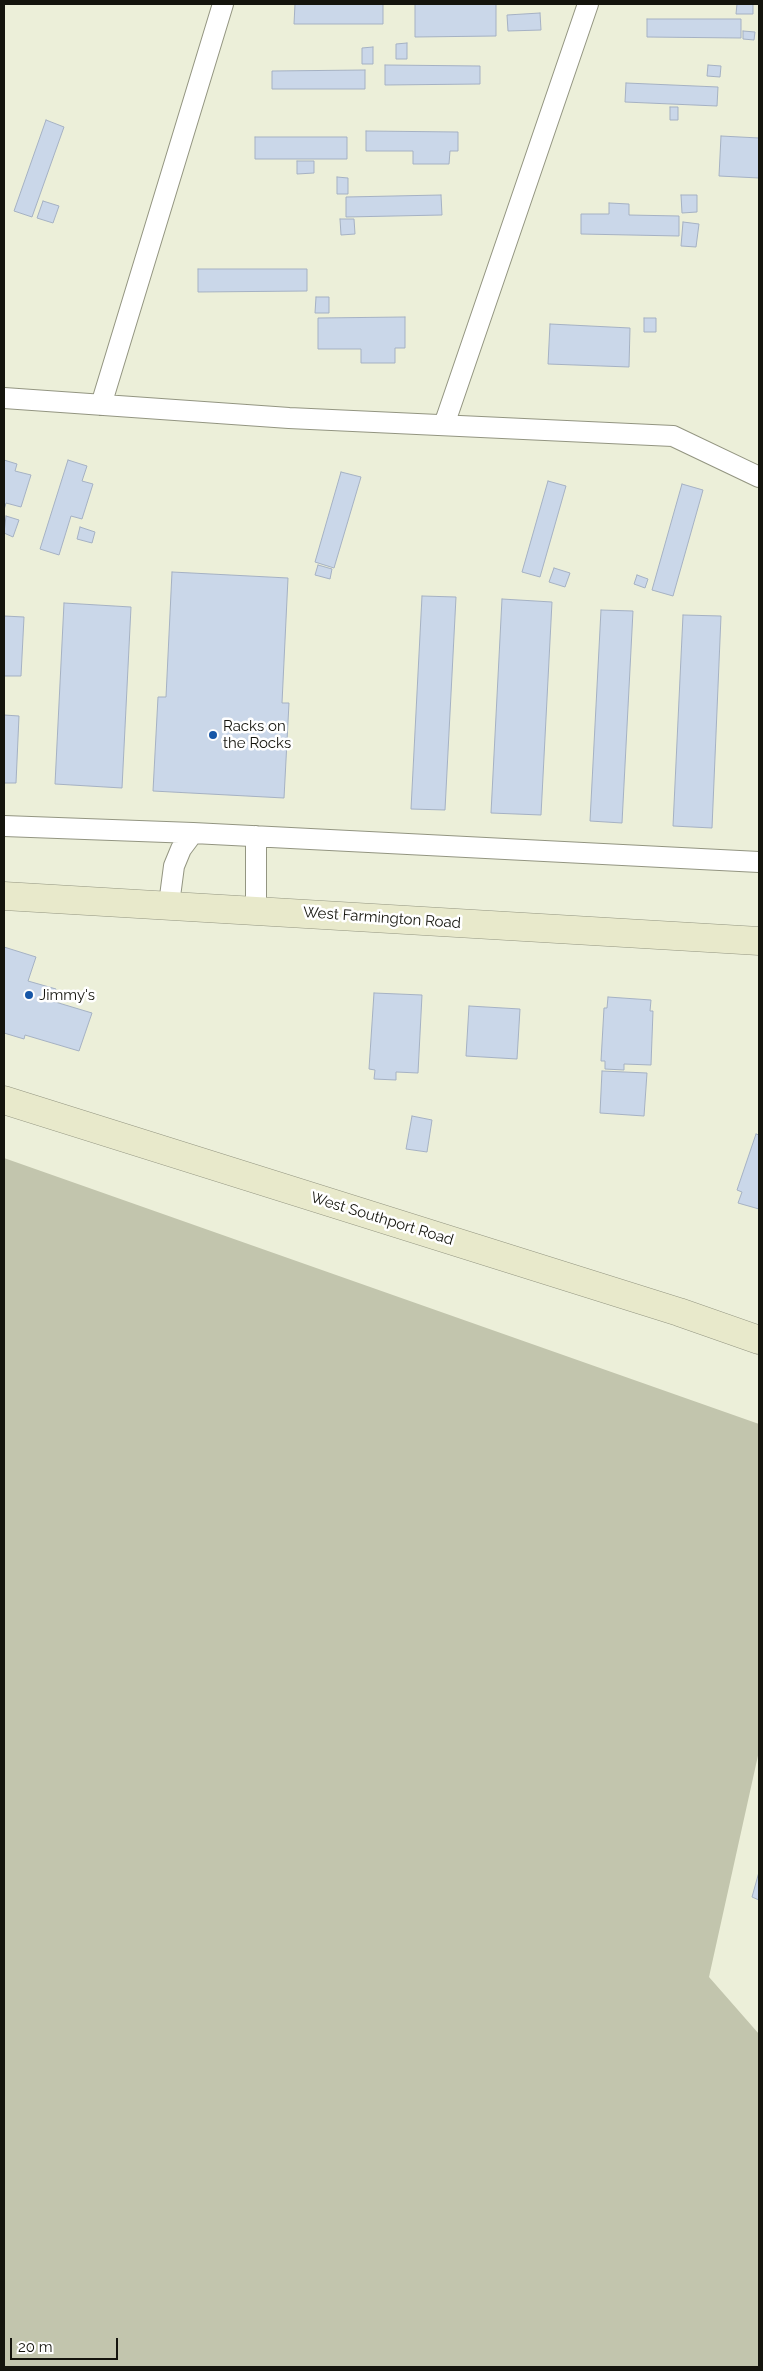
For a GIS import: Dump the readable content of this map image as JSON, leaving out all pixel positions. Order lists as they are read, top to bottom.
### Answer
{
  "streets": {
    "main road": ["West Farmington Road", "West Southport Road"]
  },
  "places": ["Racks on the Rocks", "Jimmy's"],
  "scale_bar": "20 m"
}
